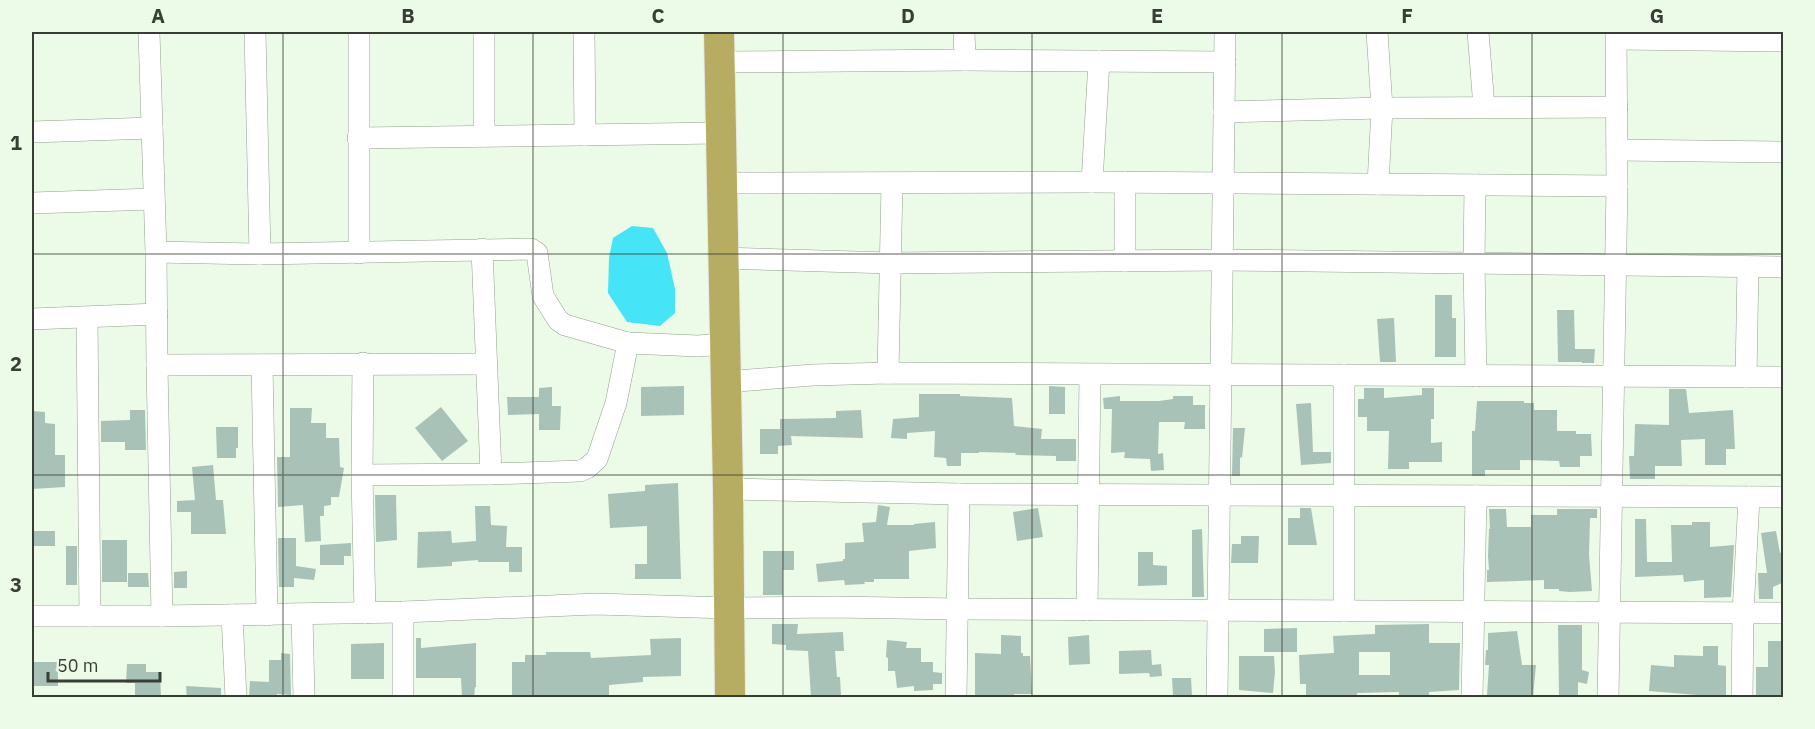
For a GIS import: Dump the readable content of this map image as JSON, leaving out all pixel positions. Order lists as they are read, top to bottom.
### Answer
{
  "scale_bar": "50 m",
  "grid": {
    "columns": [
      "A",
      "B",
      "C",
      "D",
      "E",
      "F",
      "G"
    ],
    "rows": ["1", "2", "3"]
  }
}
